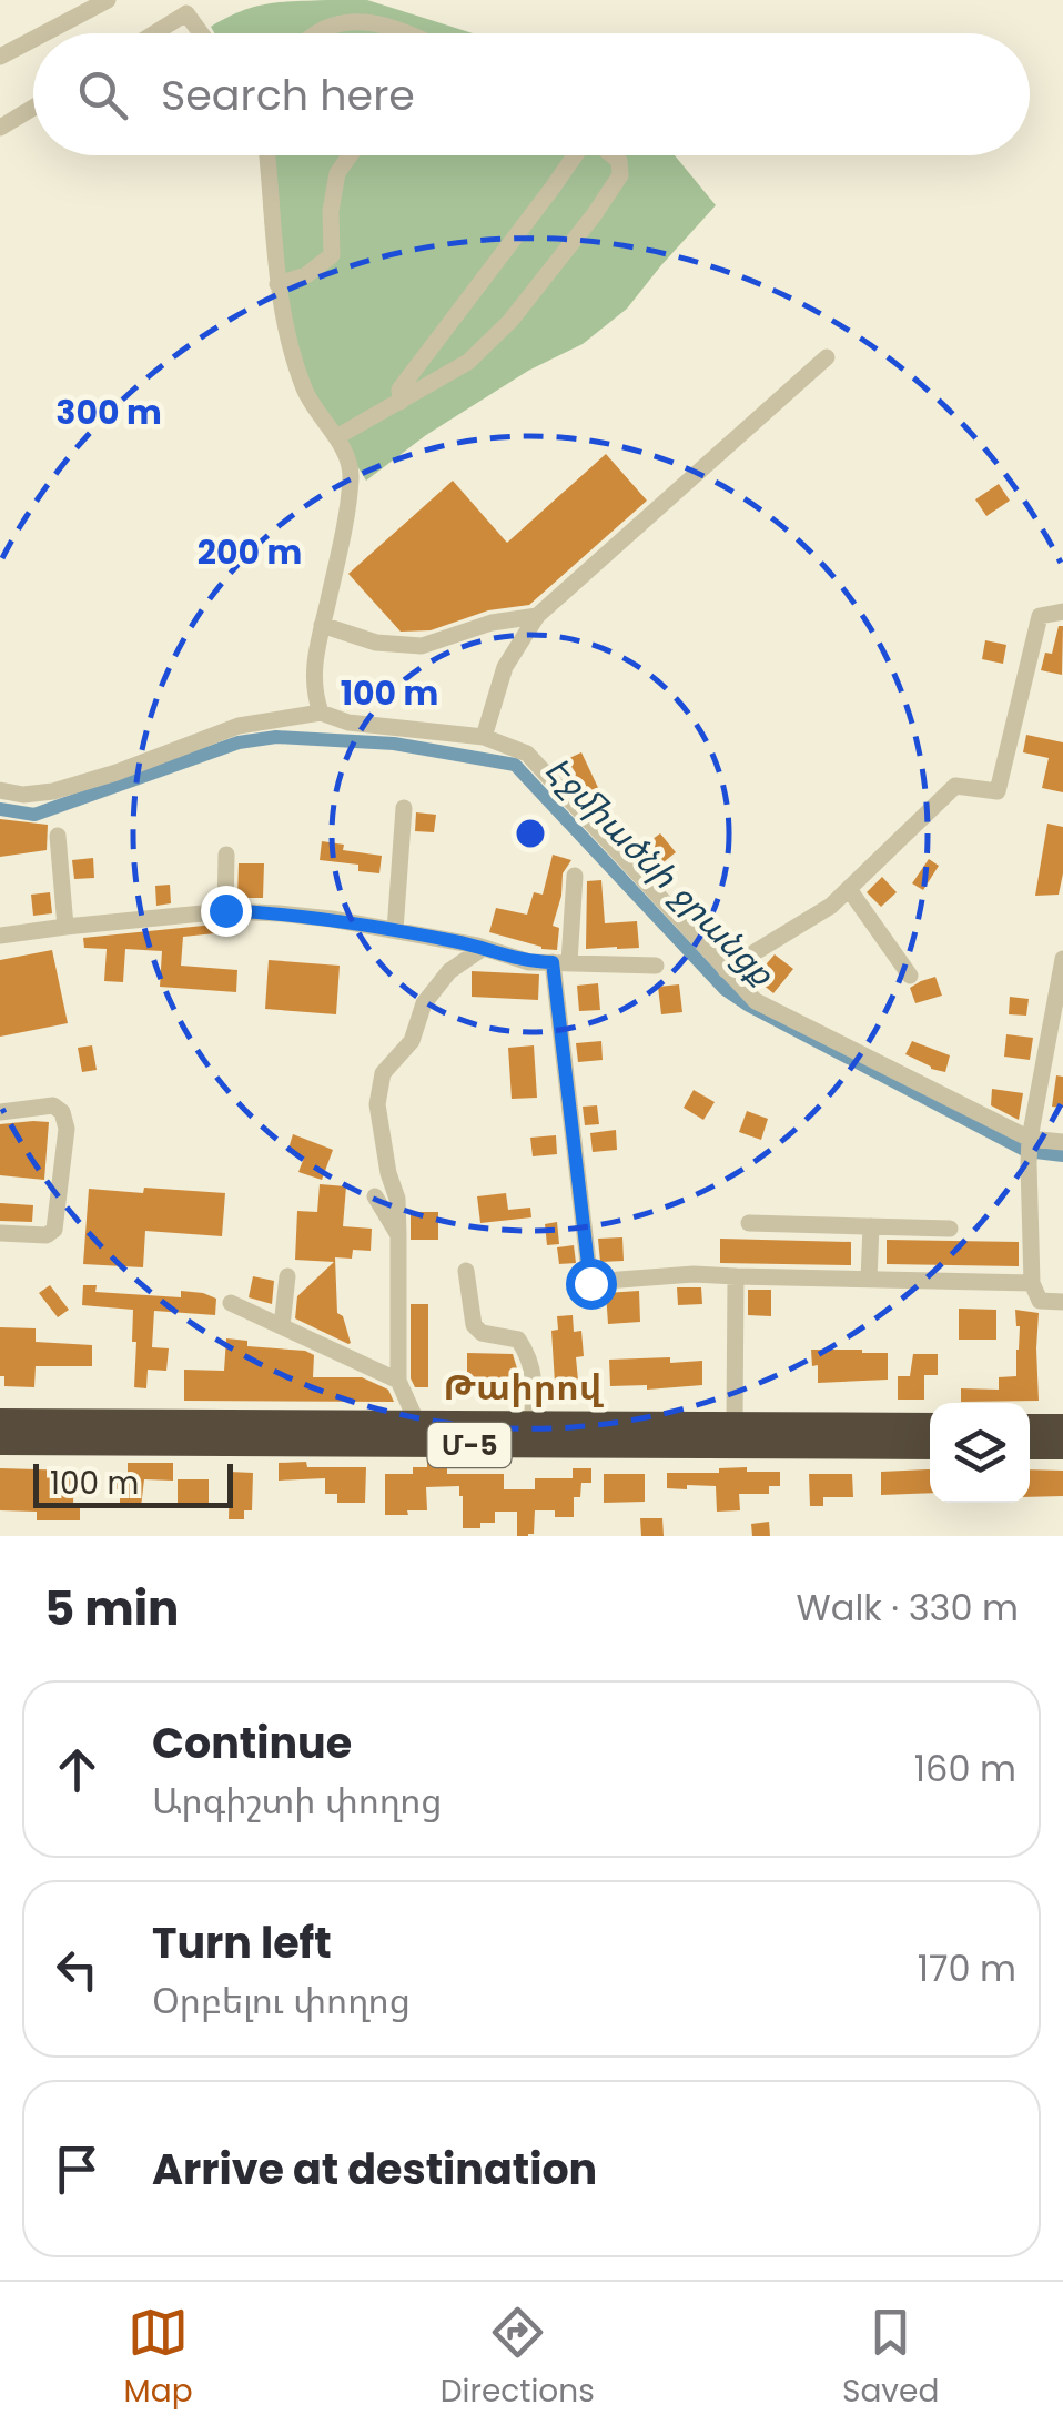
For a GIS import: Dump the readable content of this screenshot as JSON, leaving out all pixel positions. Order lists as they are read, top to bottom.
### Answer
{
  "streets": {
    "highway": ["Մ-5"]
  },
  "districts": ["Թաիրով"],
  "water": ["Էջմիածնի ջրանցք"],
  "scale_bar": "100 m",
  "page": {
    "search": "Search here",
    "scale": "100 m",
    "heading": ["5 min", "Walk · 330 m"],
    "list": [
      ["Continue", "Արգիշտի փողոց", "160 m"],
      ["Turn left", "Օրբելու փողոց", "170 m"],
      "Arrive at destination"
    ],
    "nav": ["Map", "Directions", "Saved"]
  },
  "rings": ["300 m", "200 m", "100 m"]
}
